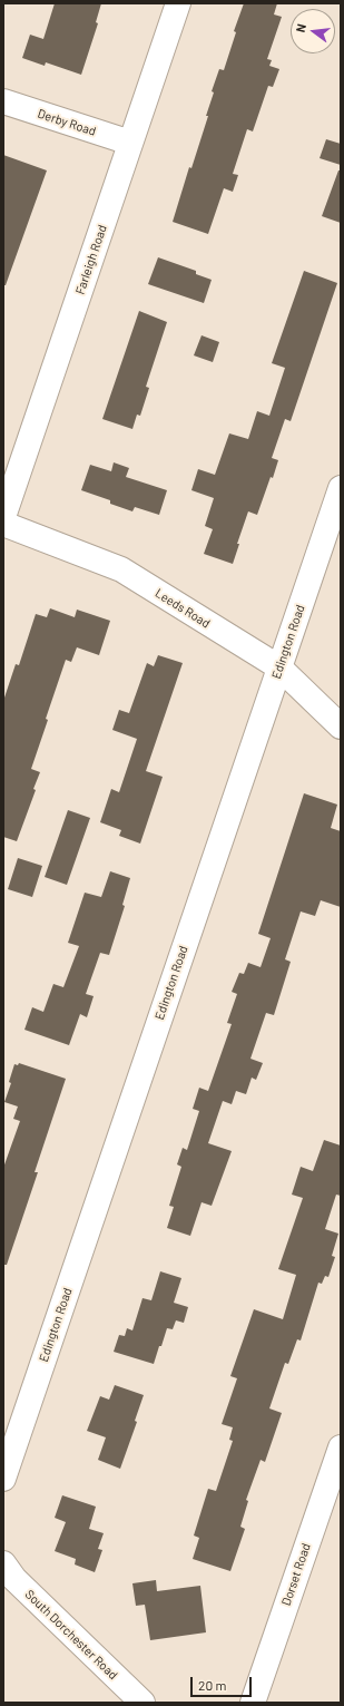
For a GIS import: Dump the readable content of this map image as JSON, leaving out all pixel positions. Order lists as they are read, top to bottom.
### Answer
{
  "streets": {
    "street": [
      "Derby Road",
      "Farleigh Road",
      "Leeds Road",
      "Edington Road",
      "Dorset Road",
      "South Dorchester Road"
    ]
  },
  "crossings": [
    ["Derby Road", "Farleigh Road"],
    ["Leeds Road", "Edington Road"]
  ],
  "scale_bar": "20 m",
  "north": "left"
}
